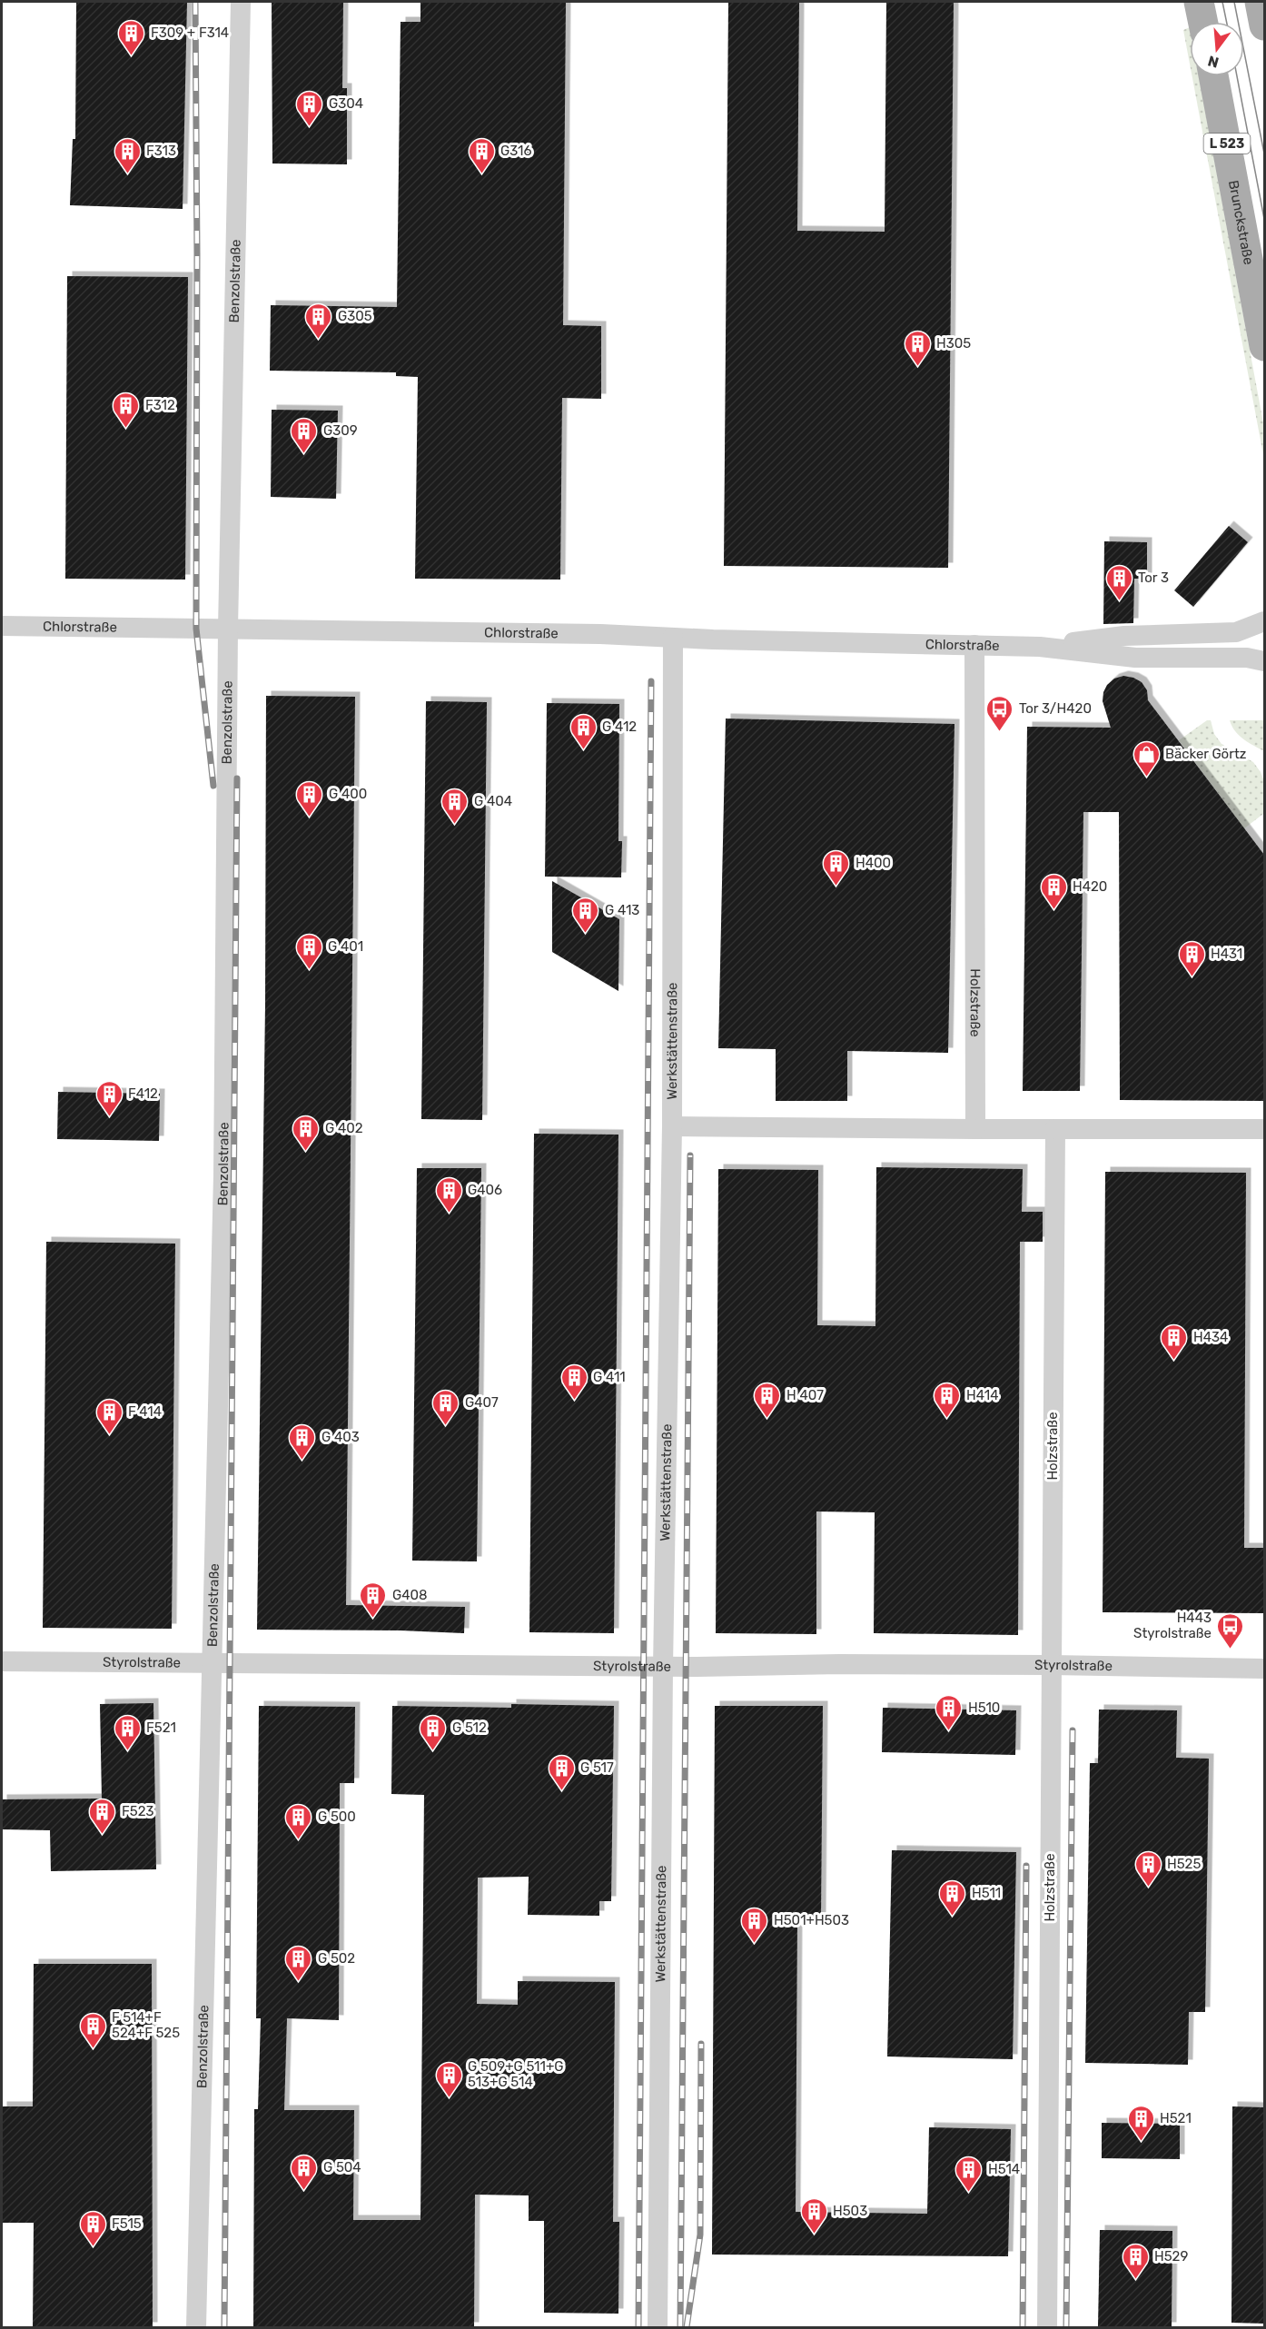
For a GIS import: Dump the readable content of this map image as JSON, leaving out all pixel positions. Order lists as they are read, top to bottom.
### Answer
{
  "streets": {
    "main road": ["L 523", "Brunckstraße"],
    "street": [
      "Benzolstraße",
      "Chlorstraße",
      "Holzstraße",
      "Werkstättenstraße",
      "Styrolstraße"
    ]
  },
  "crossings": [
    ["Benzolstraße", "Chlorstraße"],
    ["Benzolstraße", "Styrolstraße"],
    ["Chlorstraße", "Holzstraße"],
    ["Chlorstraße", "Werkstättenstraße"],
    ["Holzstraße", "Styrolstraße"],
    ["Werkstättenstraße", "Styrolstraße"]
  ],
  "places": {
    "building": [
      "F309 + F314",
      "G304",
      "F313",
      "G316",
      "G305",
      "H305",
      "F312",
      "G309",
      "Tor 3",
      "G 412",
      "G 400",
      "G 404",
      "H400",
      "H420",
      "G 413",
      "G 401",
      "H431",
      "F412",
      "G 402",
      "G406",
      "H434",
      "G 411",
      "H 407",
      "H414",
      "G407",
      "F 414",
      "G 403",
      "G408",
      "H510",
      "F521",
      "G 512",
      "G 517",
      "F523",
      "G 500",
      "H525",
      "H511",
      "H501+H503",
      "G 502",
      "F 514+F 524+F 525",
      "G 509+G 511+G 513+G 514",
      "H521",
      "G 504",
      "H514",
      "H503",
      "F515",
      "H529"
    ],
    "bus stop": ["Tor 3/H420", "H443 Styrolstraße"],
    "shop": ["Bäcker Görtz"]
  },
  "north": "bottom"
}
